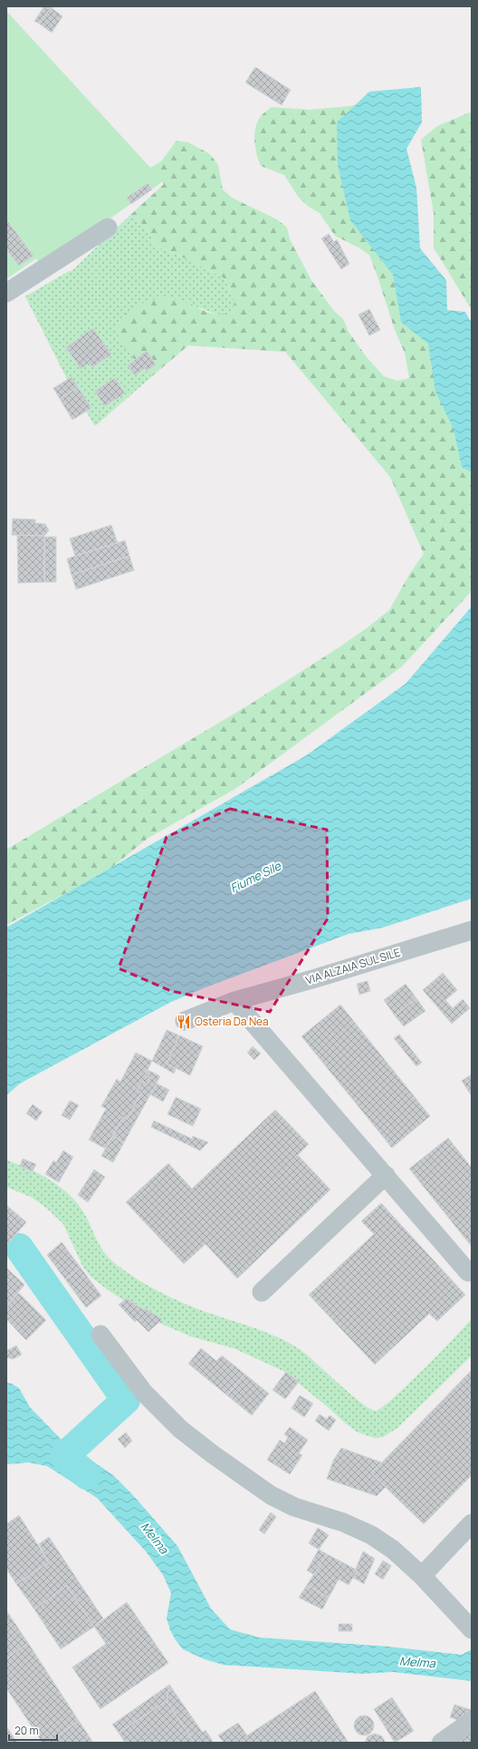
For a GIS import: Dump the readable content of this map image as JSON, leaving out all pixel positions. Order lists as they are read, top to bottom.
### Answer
{
  "streets": {
    "street": ["VIA ALZAIA SUL SILE"]
  },
  "water": ["Fiume Sile", "Melma"],
  "places": {
    "restaurant": ["Osteria Da Nea"]
  },
  "scale_bar": "20 m"
}
